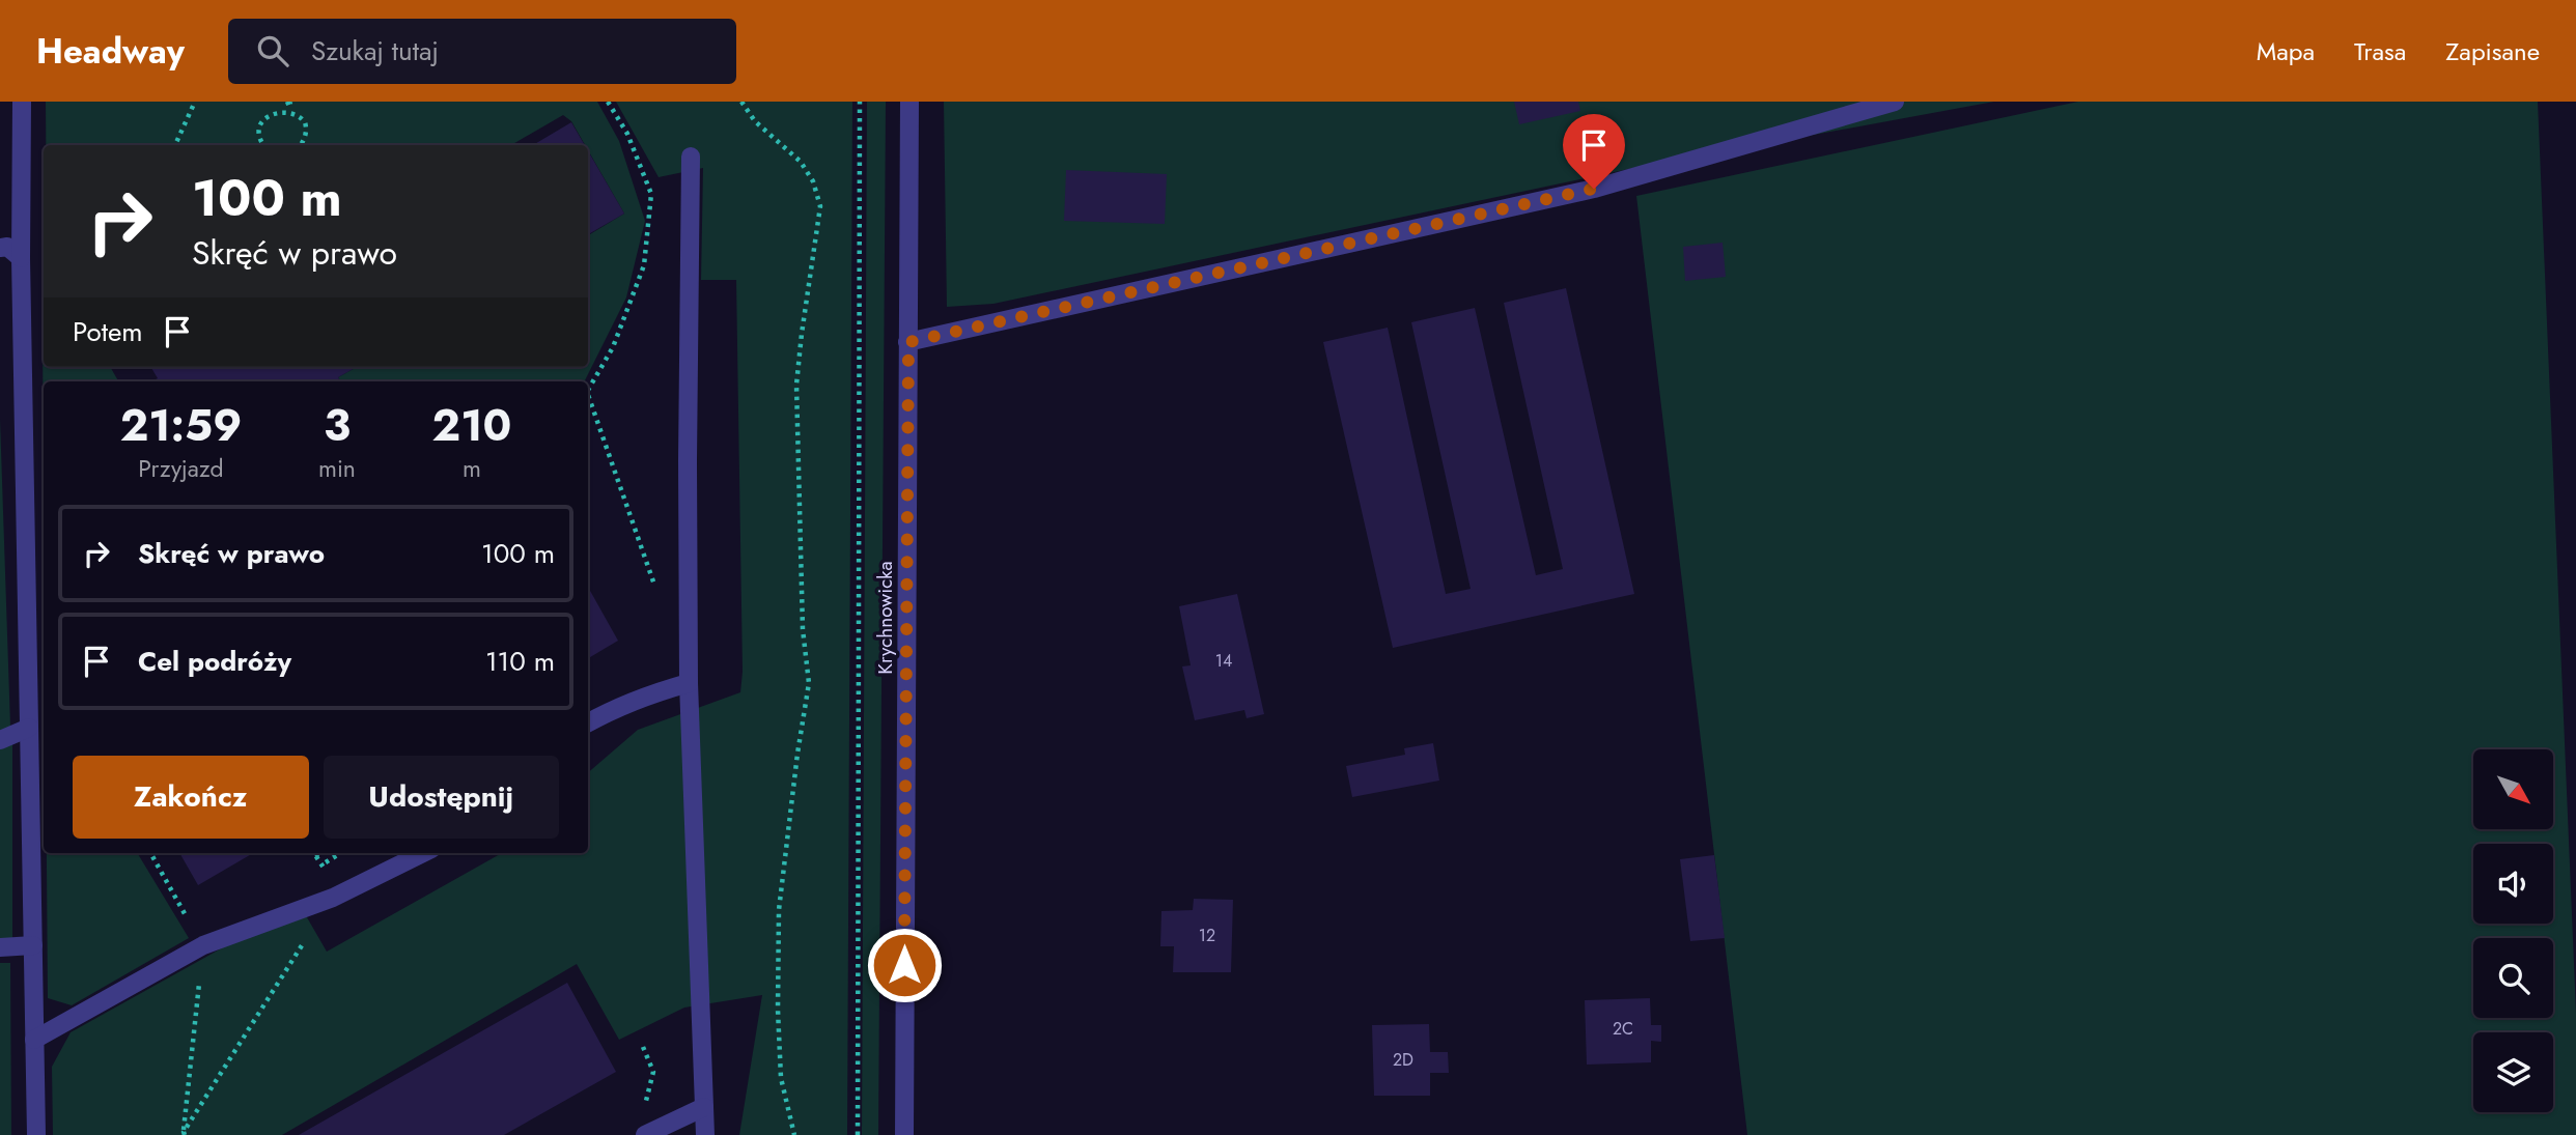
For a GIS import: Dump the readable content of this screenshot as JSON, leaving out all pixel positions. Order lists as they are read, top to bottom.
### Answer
{
  "streets": {
    "street": ["Krychnowicka"]
  },
  "house_numbers": [
    "14",
    "12",
    "2C",
    "2D"
  ],
  "north": "bottom right",
  "page": {
    "header": "Headway",
    "search": "Szukaj tutaj",
    "nav": ["Mapa", "Trasa", "Zapisane"],
    "turn": ["100 m", "Skręć w prawo"],
    "then": "Potem",
    "eta": [
      "21:59",
      "Przyjazd",
      "3",
      "min",
      "210",
      "m"
    ],
    "list": [
      {
        "name": "Skręć w prawo",
        "value": "100 m"
      },
      {
        "name": "Cel podróży",
        "value": "110 m"
      }
    ],
    "buttons": ["Zakończ", "Udostępnij"]
  }
}
